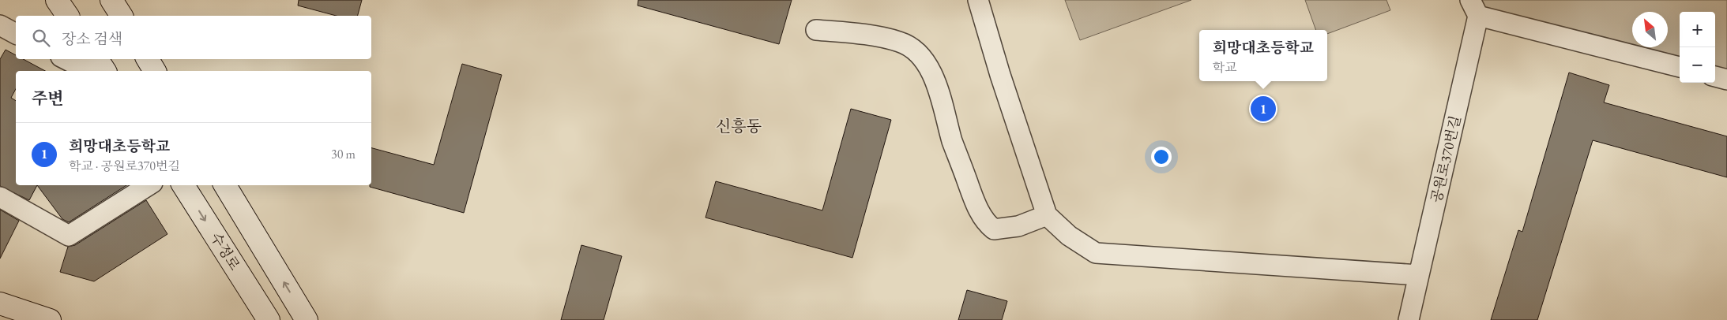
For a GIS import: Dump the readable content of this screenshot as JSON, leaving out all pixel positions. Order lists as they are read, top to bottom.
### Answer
{
  "streets": {
    "main road": ["수정로"],
    "street": ["공원로370번길"]
  },
  "districts": ["신흥동"],
  "north": "top left",
  "page": {
    "map_buttons": ["+", "−"],
    "search": "장소 검색",
    "popup": ["희망대초등학교", "학교"],
    "heading": "주변",
    "pins": "1",
    "list": [
      {
        "mark": "1",
        "name": "희망대초등학교",
        "note": "학교 · 공원로370번길",
        "value": "30 m"
      }
    ]
  }
}
